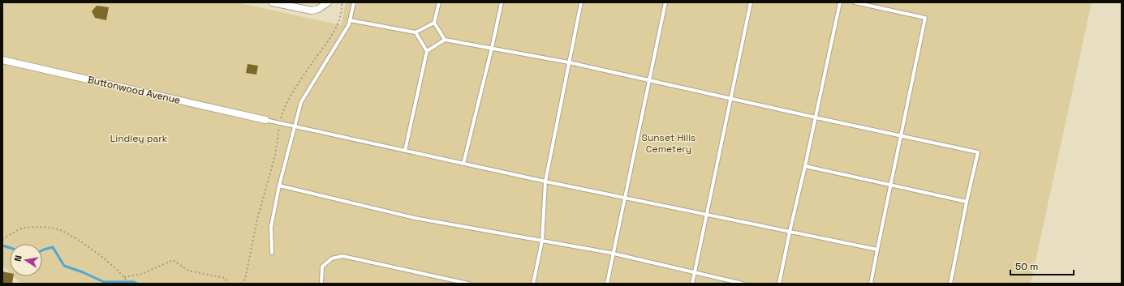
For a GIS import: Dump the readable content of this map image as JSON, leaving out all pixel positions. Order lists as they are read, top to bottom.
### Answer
{
  "streets": {
    "street": ["Buttonwood Avenue"]
  },
  "parks": ["Sunset Hills Cemetery", "Lindley park"],
  "scale_bar": "50 m",
  "north": "left"
}
